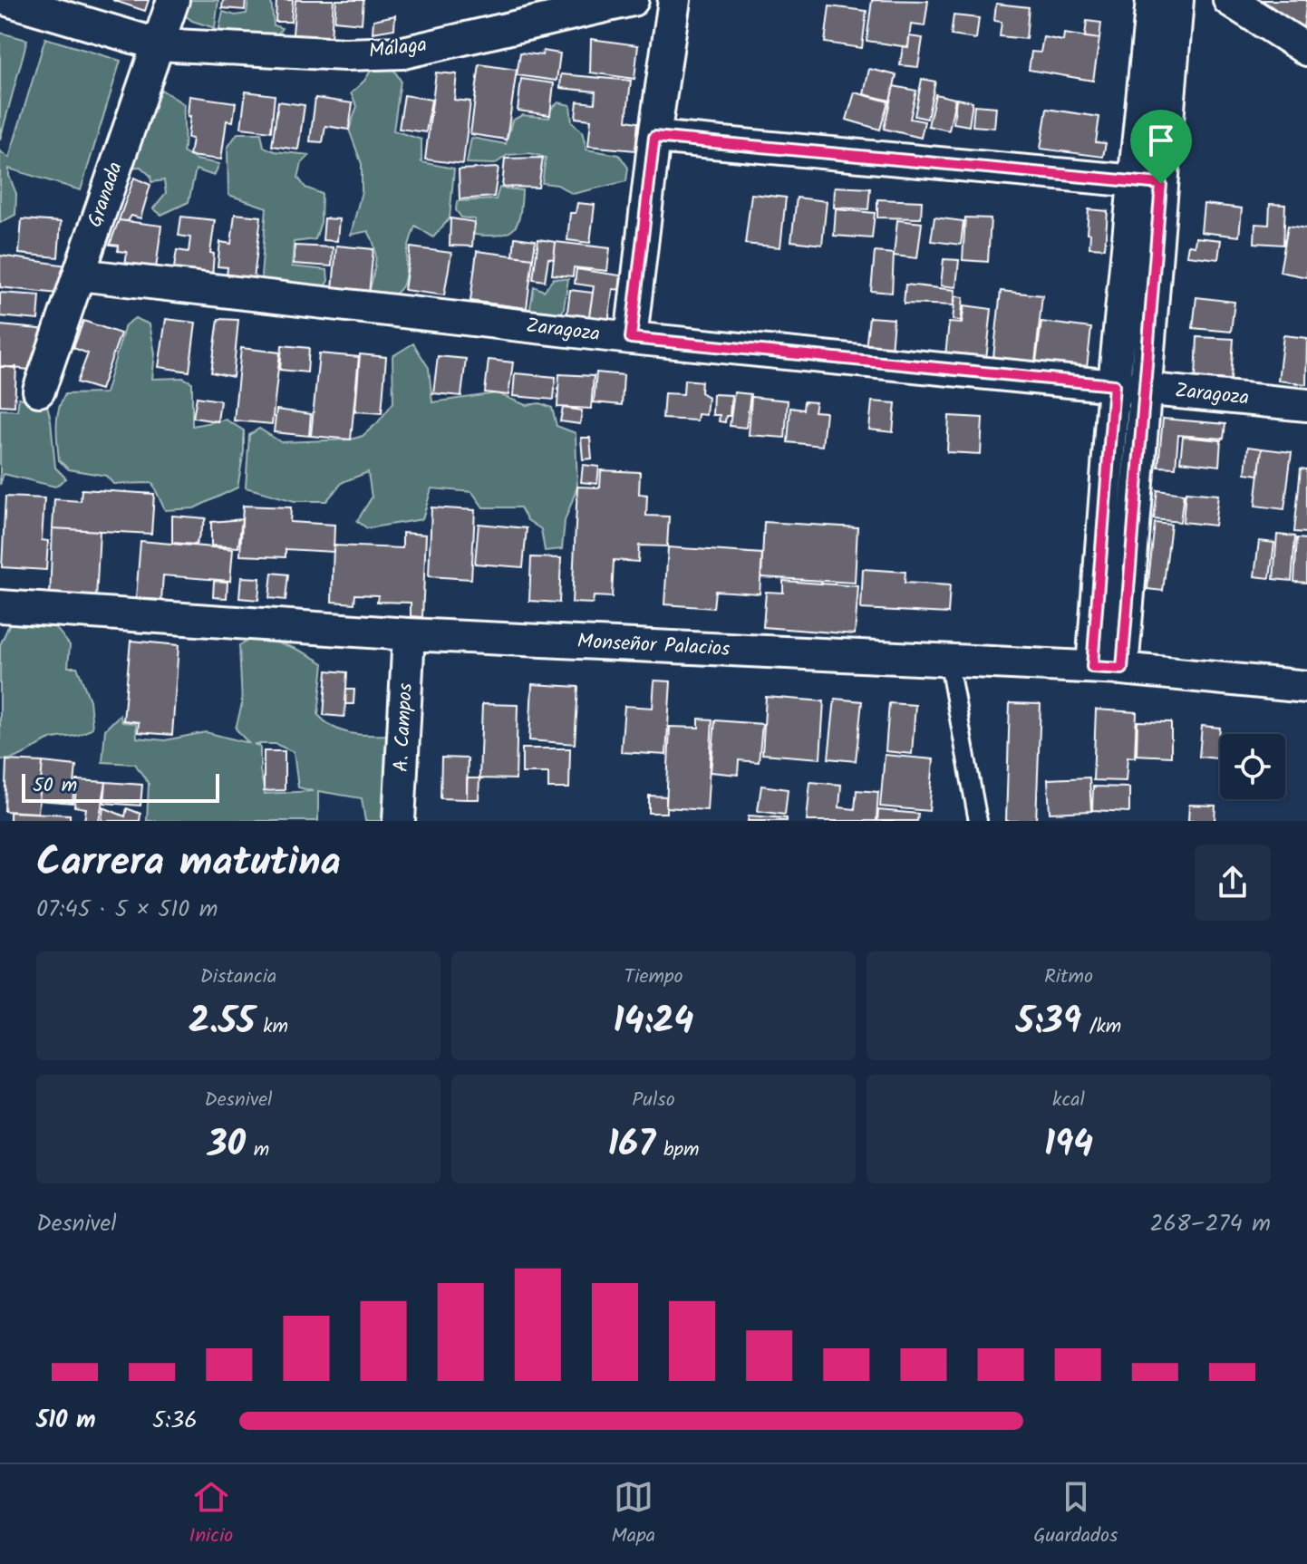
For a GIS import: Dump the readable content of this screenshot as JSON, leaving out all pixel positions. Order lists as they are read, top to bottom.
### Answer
{
  "streets": {
    "street": [
      "Málaga",
      "Granada",
      "Zaragoza",
      "Monseñor Palacios",
      "A. Campos"
    ]
  },
  "crossings": [
    ["Málaga", "Granada"],
    ["Granada", "Zaragoza"],
    ["Monseñor Palacios", "A. Campos"]
  ],
  "scale_bar": "50 m",
  "page": {
    "scale": "50 m",
    "heading": ["Carrera matutina", "07:45 · 5 × 510 m"],
    "stats": [
      ["Distancia", "2.55 km"],
      ["Tiempo", "14:24"],
      ["Ritmo", "5:39 /km"],
      ["Desnivel", "30 m"],
      ["Pulso", "167 bpm"],
      ["kcal", "194"]
    ],
    "chart": ["Desnivel", "268–274 m"],
    "list": [
      {
        "name": "510 m",
        "note": "5:36"
      }
    ],
    "tabs": ["Inicio", "Mapa", "Guardados"]
  }
}
